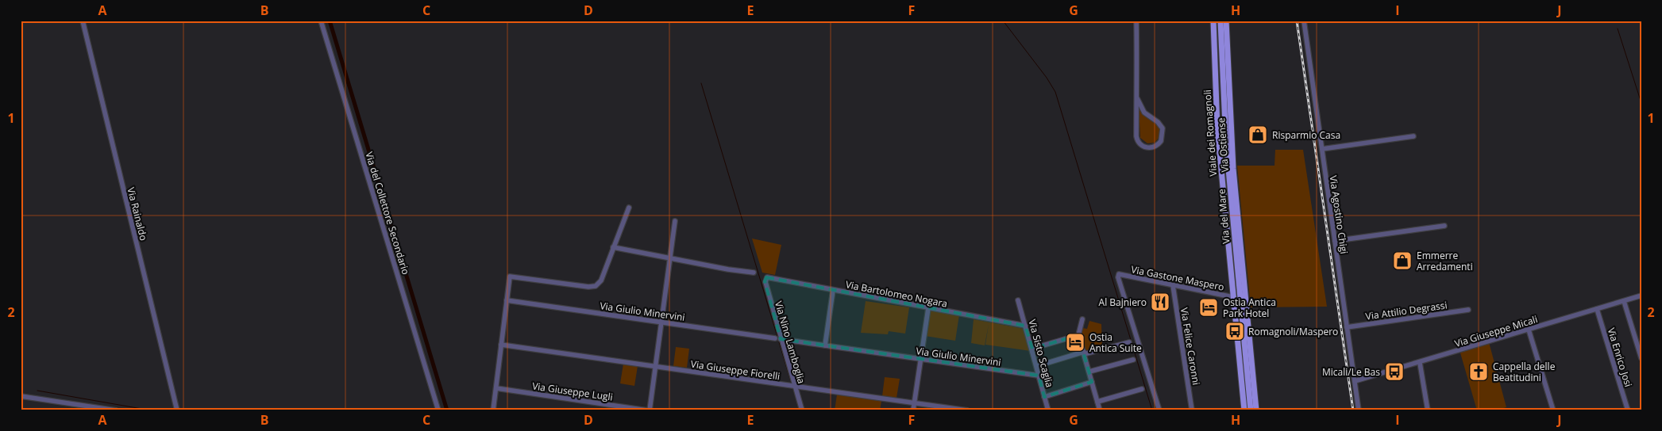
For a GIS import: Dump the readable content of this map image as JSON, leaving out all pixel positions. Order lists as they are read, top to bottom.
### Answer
{
  "streets": {
    "main road": ["Viale dei Romagnoli", "Via Ostiense", "Via del Mare"],
    "street": [
      "Via del Collettore Secondario",
      "Via Rainaldo",
      "Via Agostino Chigi",
      "Via Gastone Maspero",
      "Via Bartolomeo Nogara",
      "Via Attilio Degrassi",
      "Via Giulio Minervini",
      "Via Giuseppe Micali",
      "Via Nino Lamboglia",
      "Via Felice Caronni",
      "Via Sisto Scaglia",
      "Via Enrico Josi",
      "Via Giuseppe Fiorelli",
      "Via Giuseppe Lugli"
    ]
  },
  "crossings": [
    ["Viale dei Romagnoli", "Via Gastone Maspero"],
    ["Via Agostino Chigi", "Via Attilio Degrassi"],
    ["Via Agostino Chigi", "Via Giuseppe Micali"],
    ["Via Gastone Maspero", "Via Felice Caronni"],
    ["Via Bartolomeo Nogara", "Via Nino Lamboglia"],
    ["Via Bartolomeo Nogara", "Via Sisto Scaglia"],
    ["Via Giulio Minervini", "Via Nino Lamboglia"],
    ["Via Giulio Minervini", "Via Sisto Scaglia"],
    ["Via Giuseppe Micali", "Via Enrico Josi"],
    ["Via Nino Lamboglia", "Via Giuseppe Fiorelli"]
  ],
  "places": {
    "shop": ["Risparmio Casa", "Emmerre Arredamenti"],
    "restaurant": ["Al Bajniero"],
    "hotel": ["Ostia Antica Park Hotel", "Ostia Antica Suite"],
    "bus stop": ["Romagnoli/Maspero", "Micali/Le Bas"],
    "church": ["Cappella delle Beatitudini"]
  },
  "grid": {
    "columns": [
      "A",
      "B",
      "C",
      "D",
      "E",
      "F",
      "G",
      "H",
      "I",
      "J"
    ],
    "rows": ["1", "2"]
  }
}
